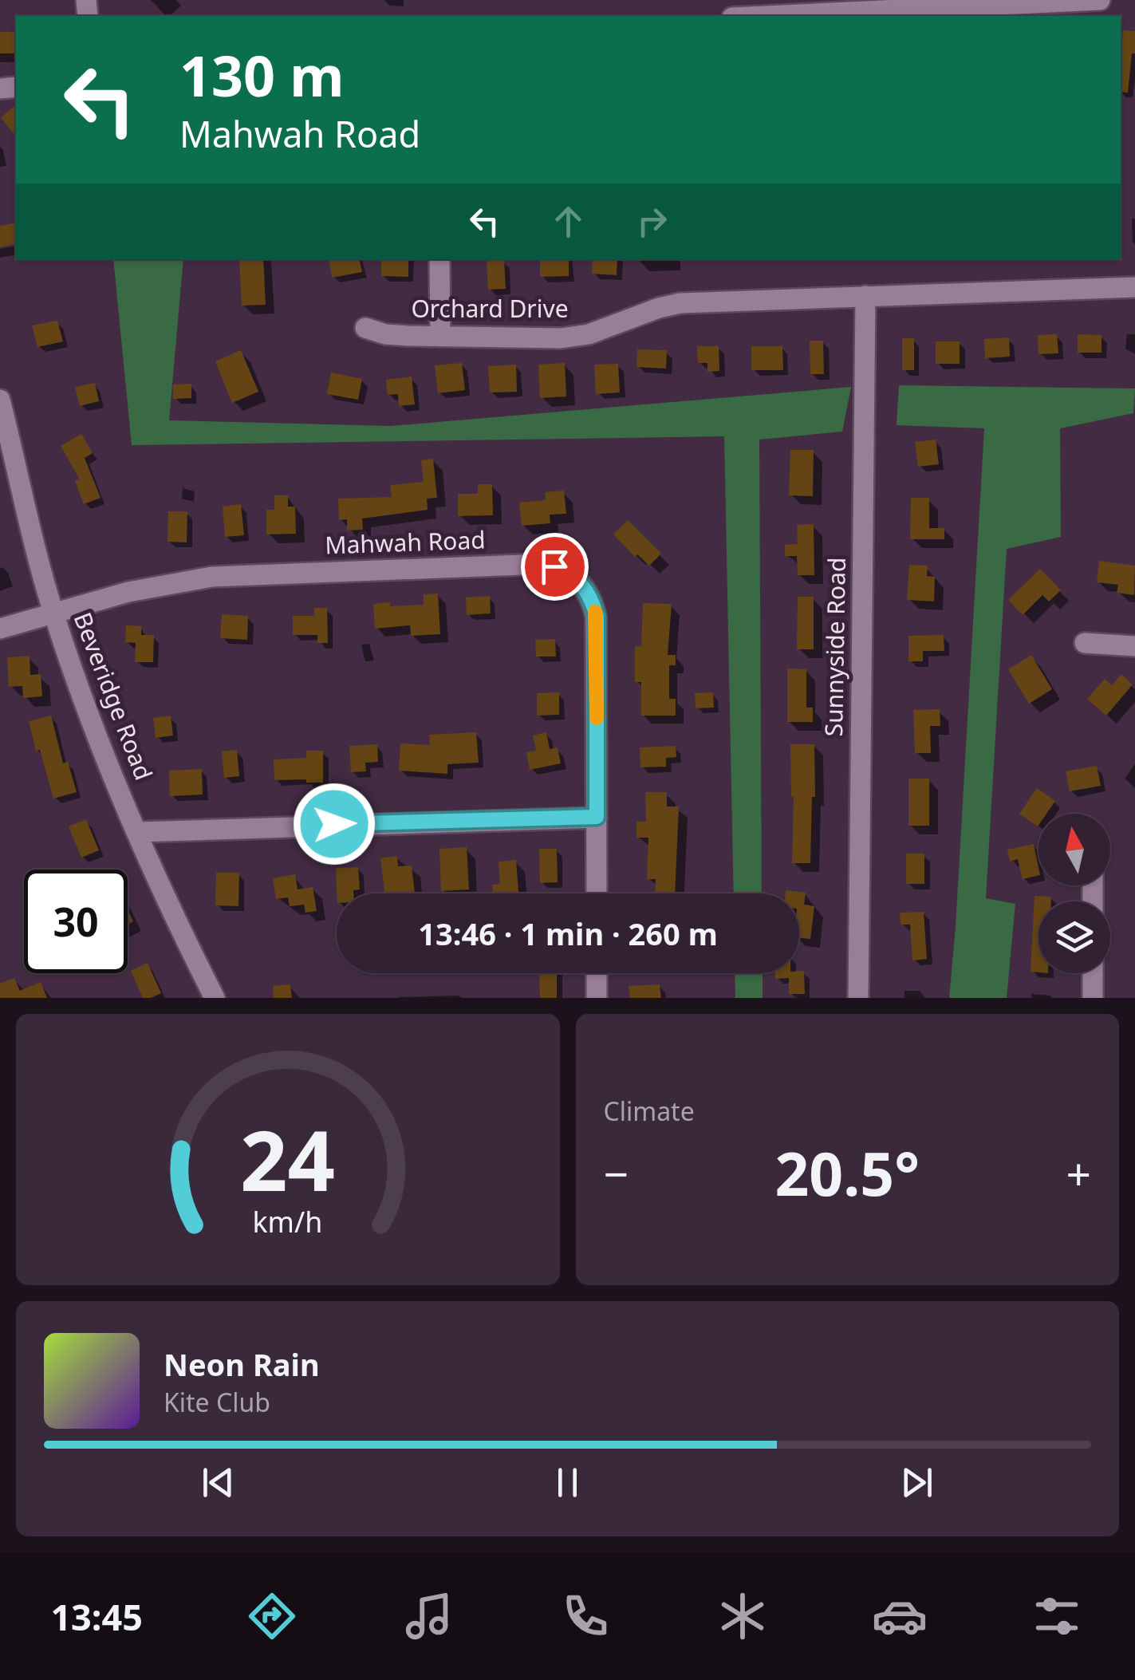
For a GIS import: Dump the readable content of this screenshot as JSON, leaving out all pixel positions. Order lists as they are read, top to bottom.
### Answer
{
  "streets": {
    "street": [
      "Orchard Drive",
      "Mahwah Road",
      "Sunnyside Road",
      "Beveridge Road"
    ]
  },
  "crossings": [
    ["Orchard Drive", "Sunnyside Road"],
    ["Mahwah Road", "Beveridge Road"]
  ],
  "north": "top",
  "page": {
    "turn": ["130 m", "Mahwah Road"],
    "limit": "30",
    "trip": "13:46 · 1 min · 260 m",
    "tile": "Climate",
    "heat": ["−", "20.5°", "+"],
    "song": ["Neon Rain", "Kite Club"],
    "tabs": "13:45",
    "gauge": ["24", "km/h"]
  }
}
